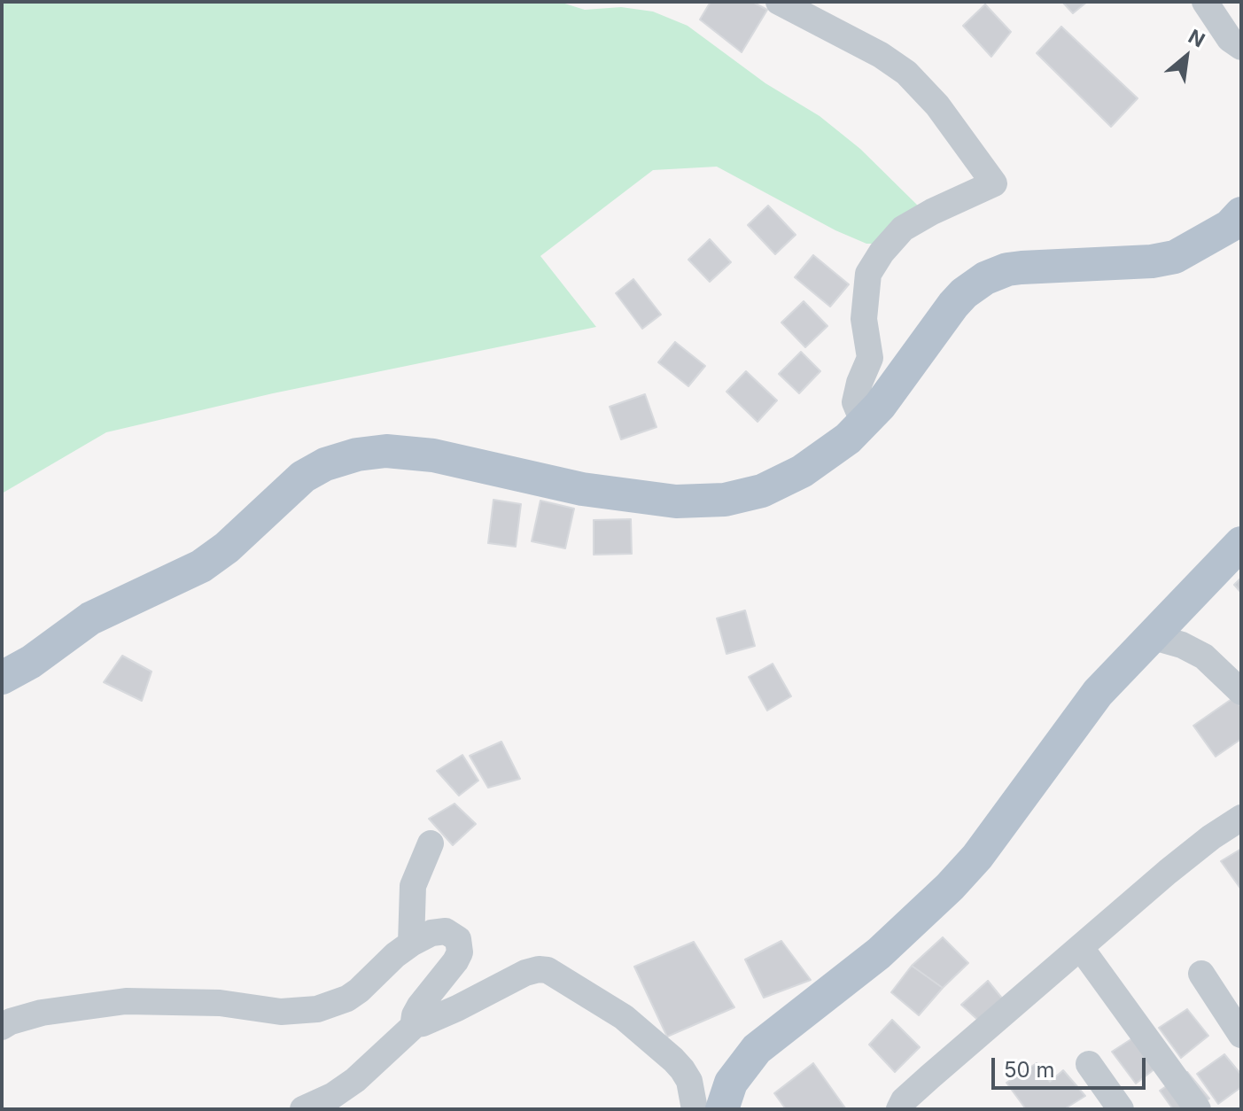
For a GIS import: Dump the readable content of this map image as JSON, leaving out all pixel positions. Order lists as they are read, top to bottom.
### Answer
{
  "scale_bar": "50 m",
  "north": "top right"
}
